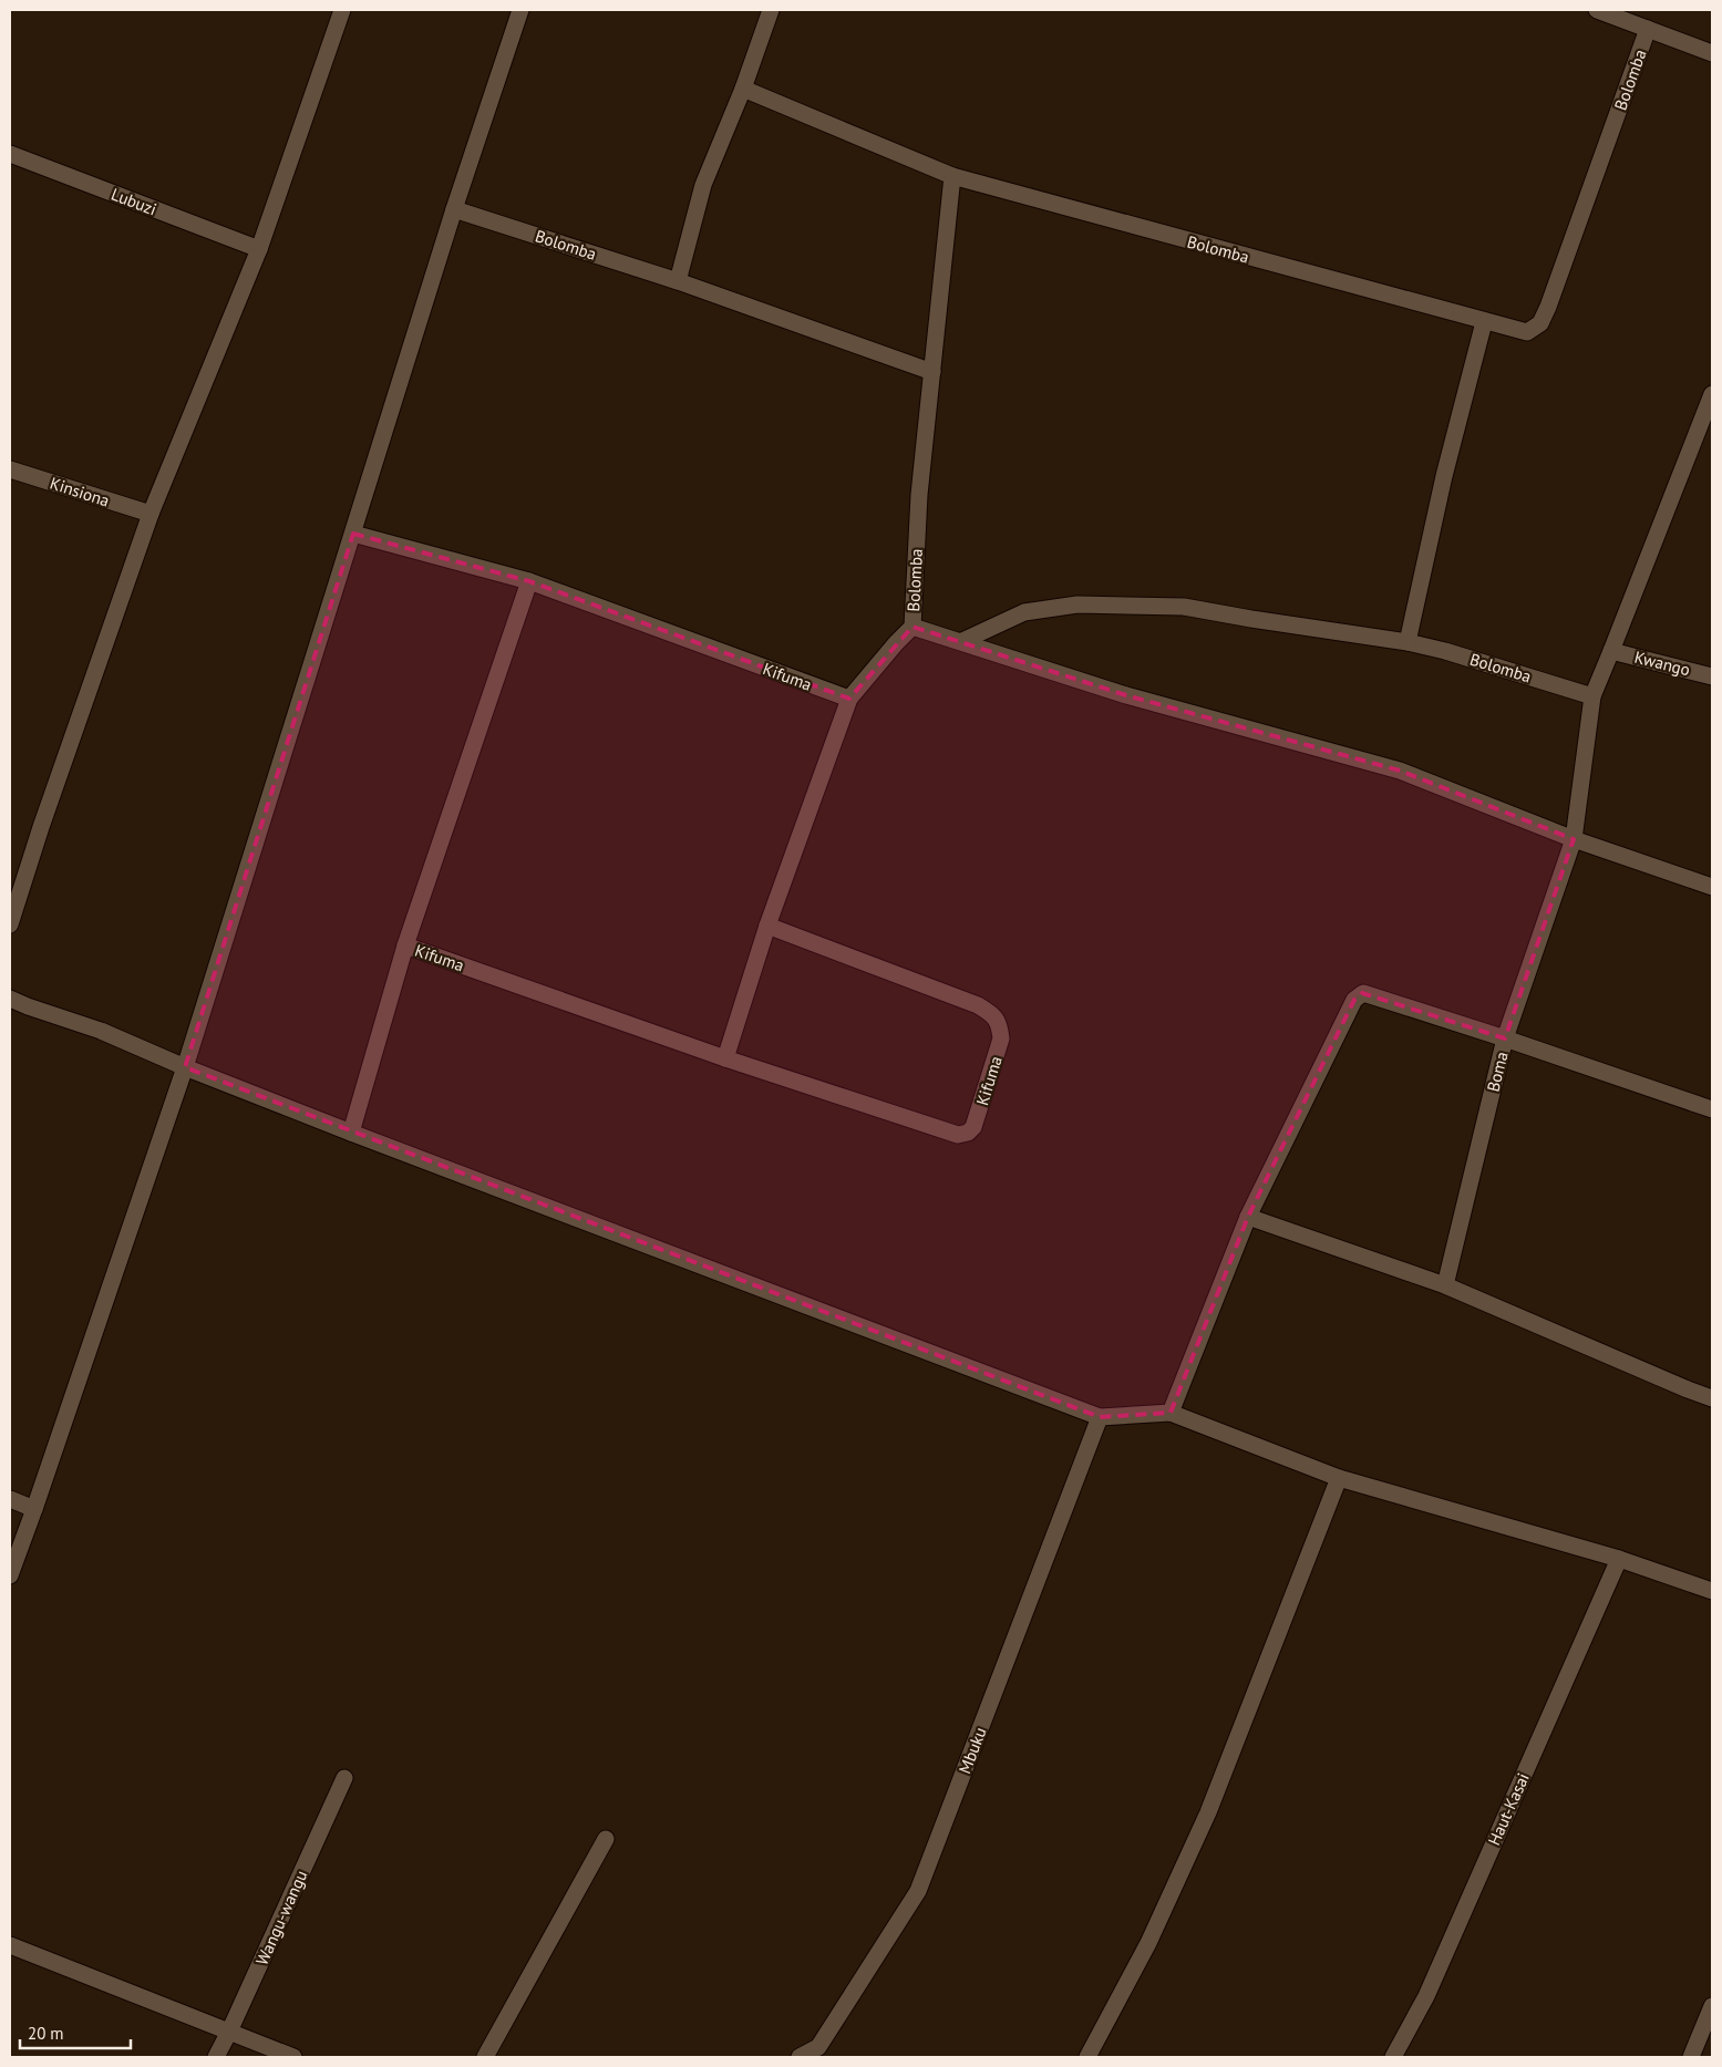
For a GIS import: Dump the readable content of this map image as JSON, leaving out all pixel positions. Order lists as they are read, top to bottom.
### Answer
{
  "streets": {
    "street": [
      "Bolomba",
      "Lubuzi",
      "Kinsiona",
      "Kwango",
      "Kifuma",
      "Boma",
      "Mbuku",
      "Haut-Kasai",
      "Wangu-wangu"
    ]
  },
  "crossings": [
    ["Bolomba", "Kifuma"]
  ],
  "scale_bar": "20 m"
}
